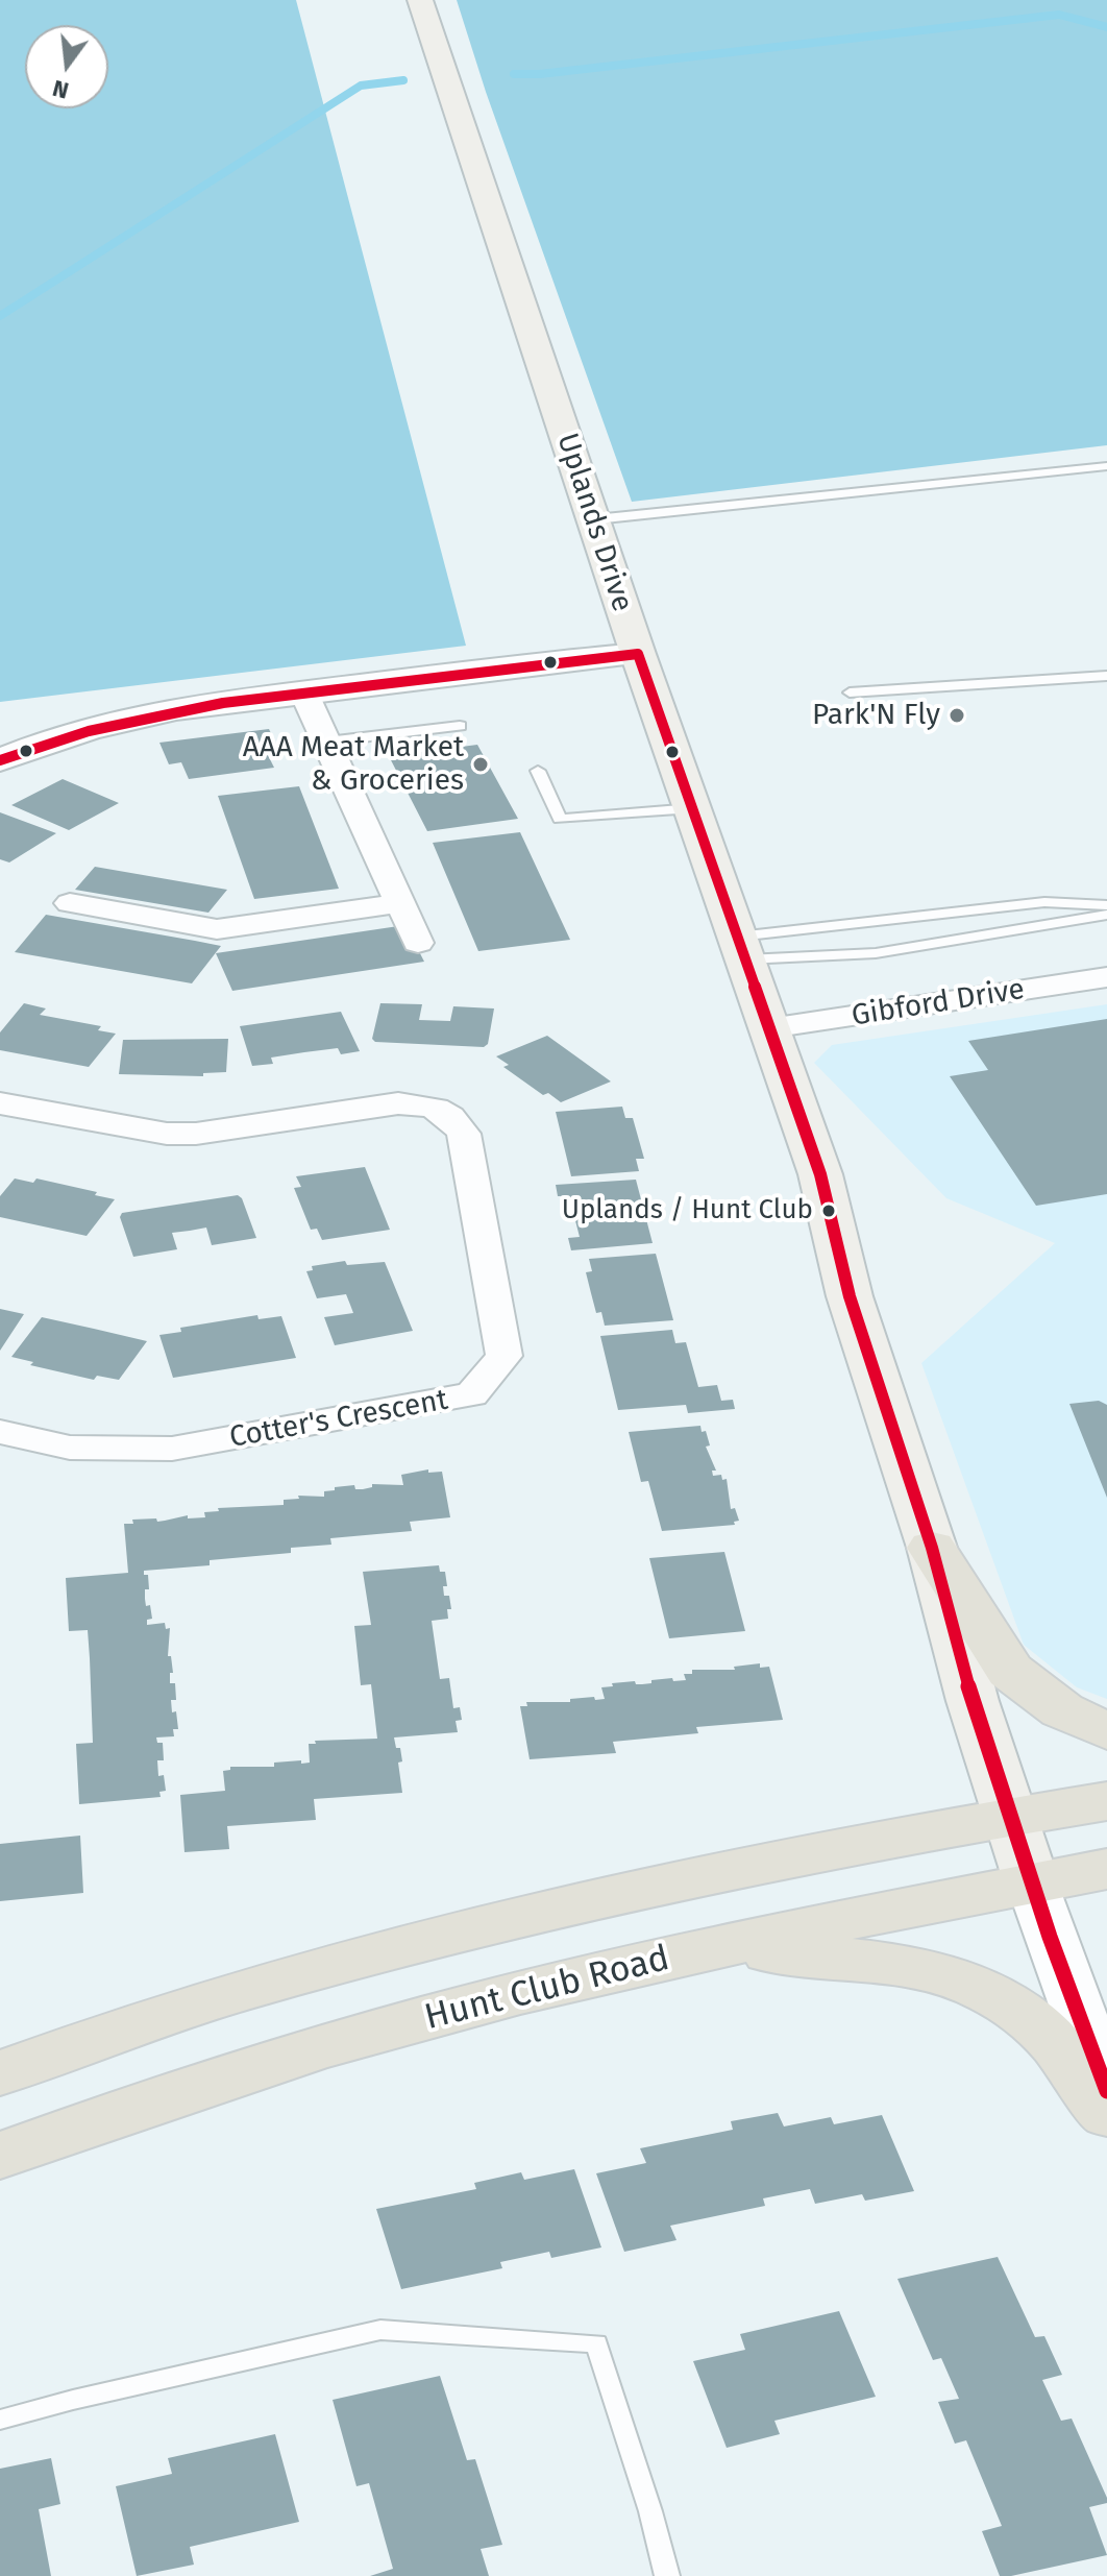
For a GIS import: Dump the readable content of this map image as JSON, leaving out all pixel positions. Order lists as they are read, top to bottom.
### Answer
{
  "streets": {
    "main road": ["Uplands Drive", "Hunt Club Road"],
    "street": ["Gibford Drive", "Cotter's Crescent"]
  },
  "crossings": [
    ["Uplands Drive", "Gibford Drive"],
    ["Uplands Drive", "Hunt Club Road"]
  ],
  "places": ["Park'N Fly", "AAA Meat Market & Groceries", "Uplands / Hunt Club"],
  "north": "bottom"
}
